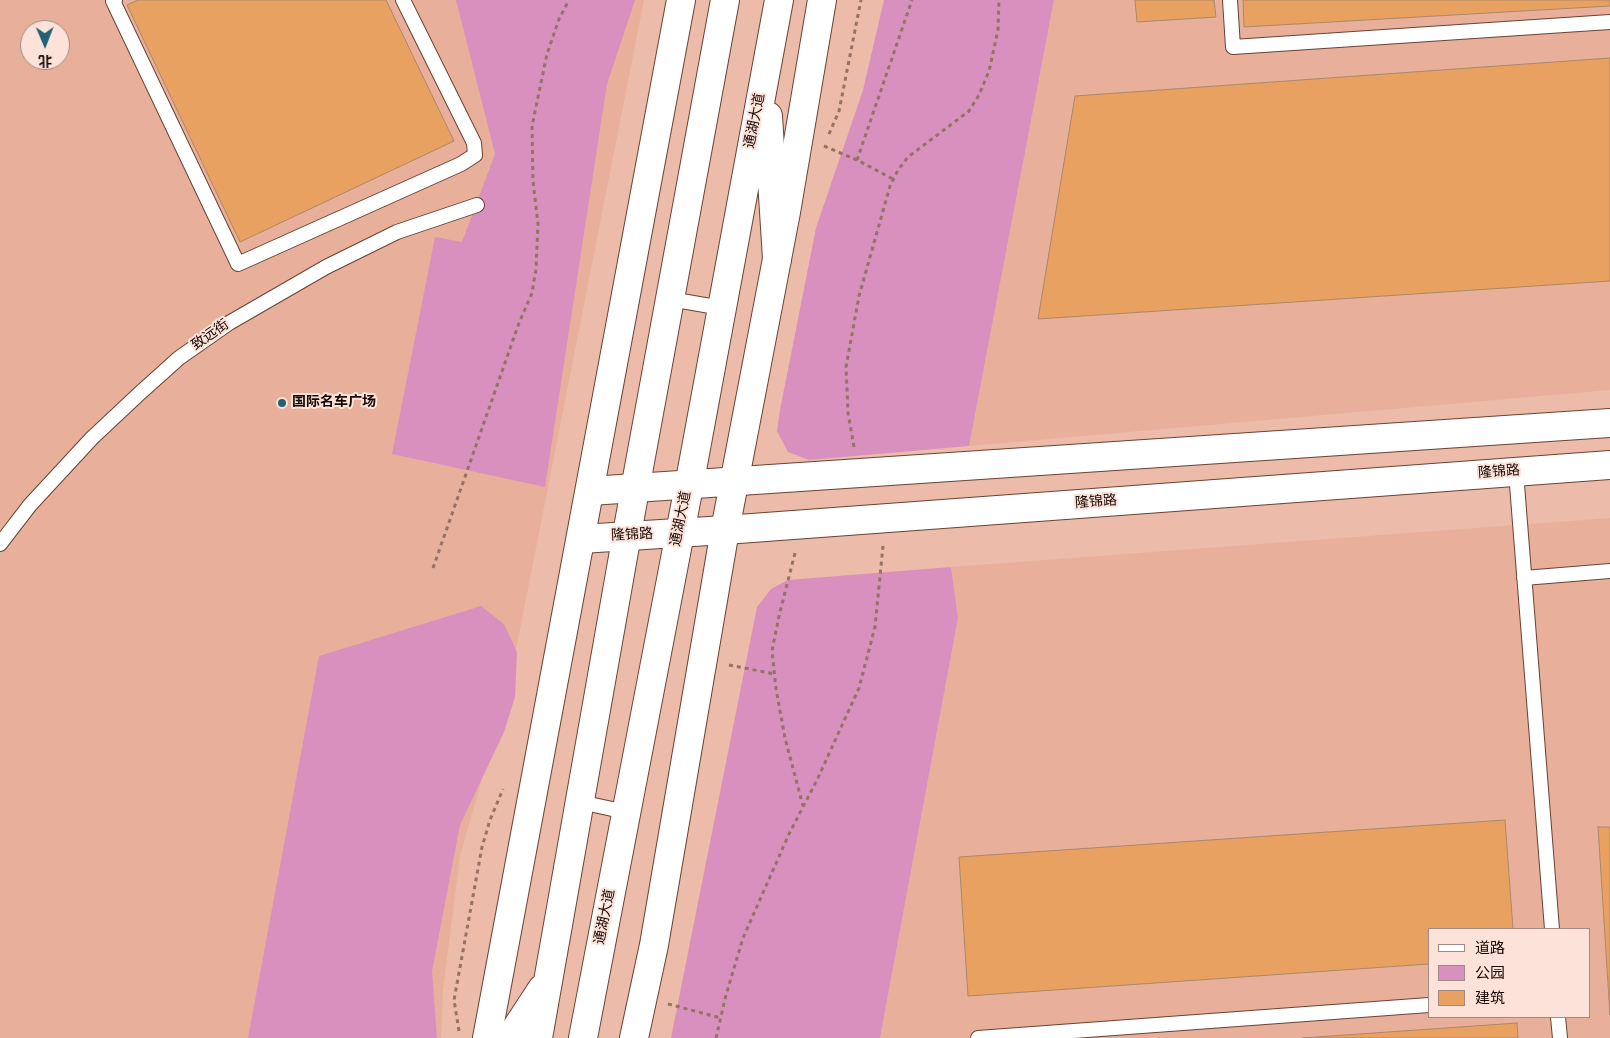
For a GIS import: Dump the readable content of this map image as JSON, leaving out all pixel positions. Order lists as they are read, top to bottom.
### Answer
{
  "streets": {
    "main road": ["通湖大道", "隆锦路"],
    "lane": ["致远街"]
  },
  "crossings": [
    ["通湖大道", "隆锦路"]
  ],
  "places": ["国际名车广场"],
  "legend": ["道路", "公园", "建筑"],
  "north": "bottom"
}
